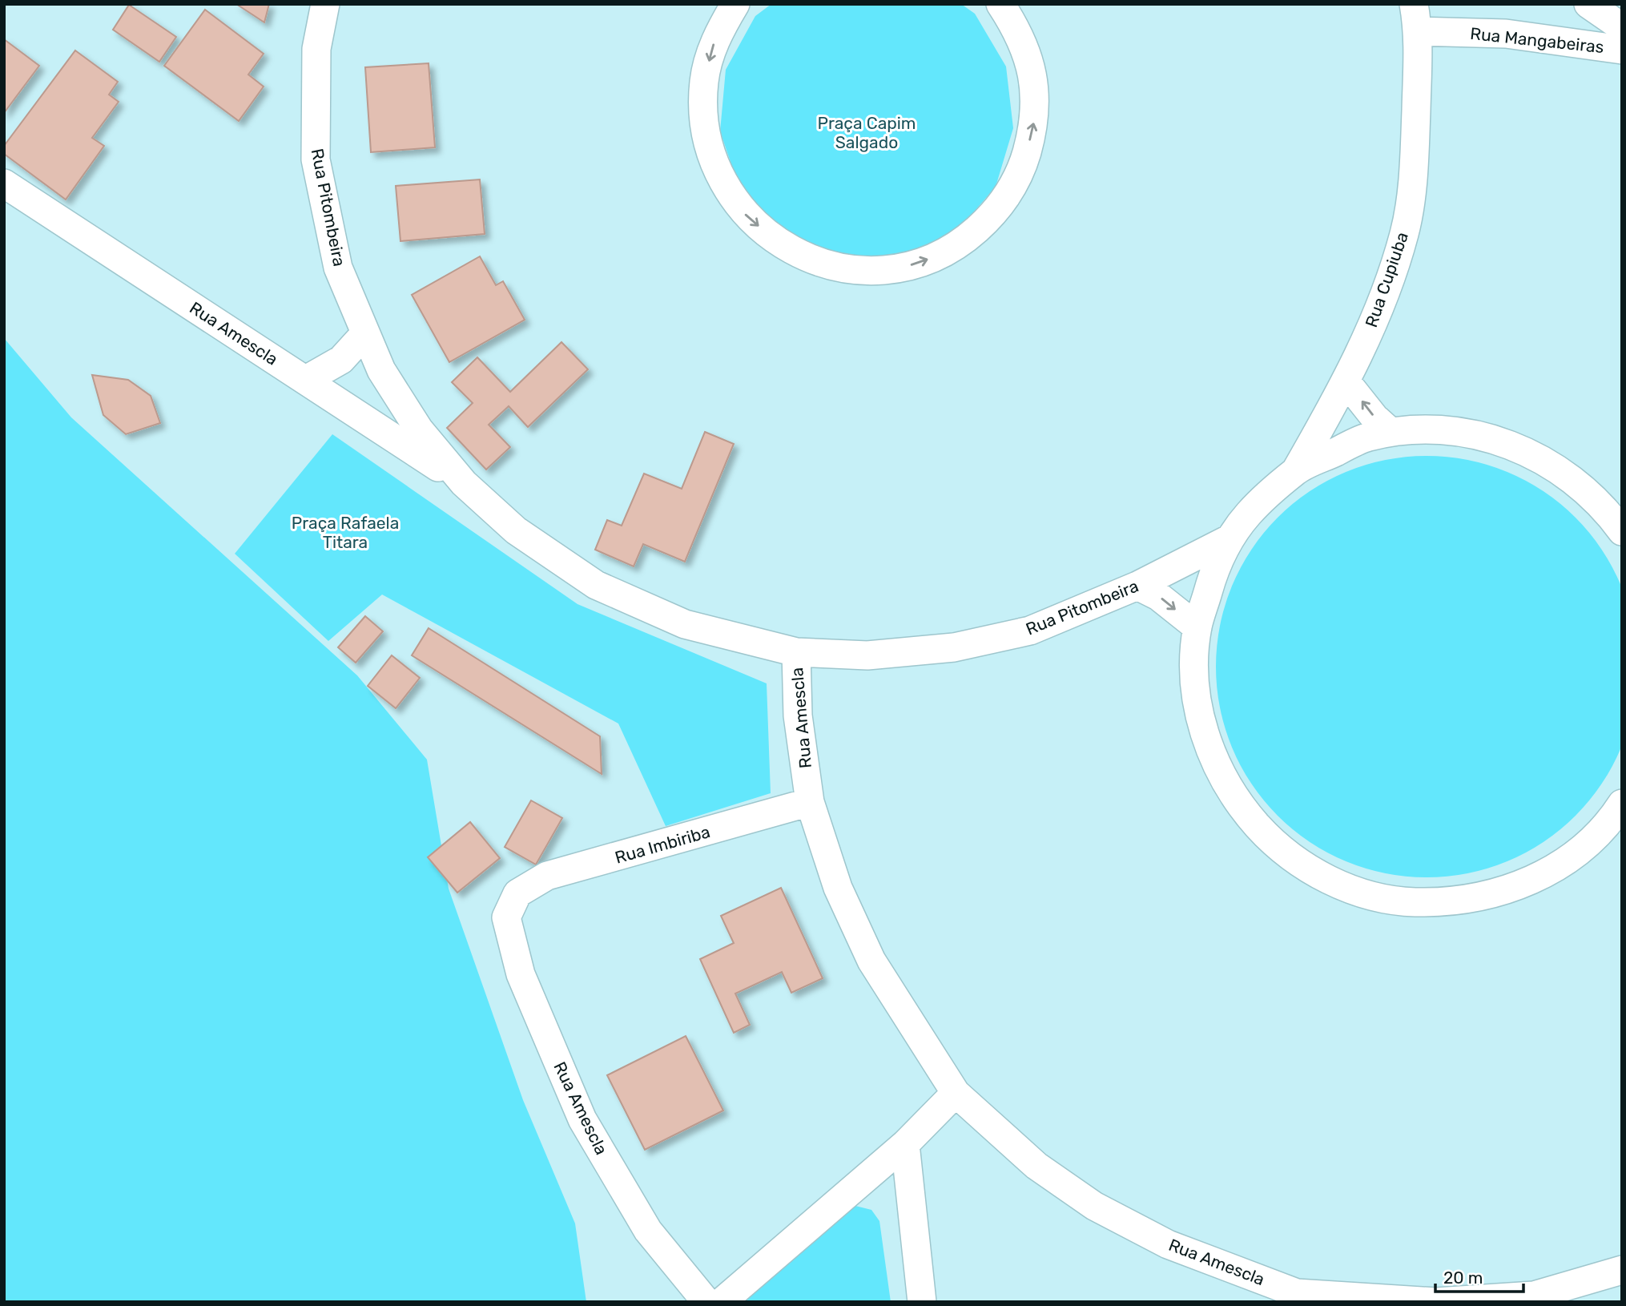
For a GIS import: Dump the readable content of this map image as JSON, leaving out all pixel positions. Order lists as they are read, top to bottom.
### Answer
{
  "streets": {
    "street": [
      "Rua Mangabeiras",
      "Rua Pitombeira",
      "Rua Cupiuba",
      "Rua Amescla",
      "Rua Imbiriba"
    ]
  },
  "crossings": [
    ["Rua Mangabeiras", "Rua Cupiuba"],
    ["Rua Pitombeira", "Rua Cupiuba"],
    ["Rua Pitombeira", "Rua Amescla"],
    ["Rua Amescla", "Rua Imbiriba"]
  ],
  "parks": ["Praça Capim Salgado", "Praça Rafaela Titara"],
  "scale_bar": "20 m"
}
